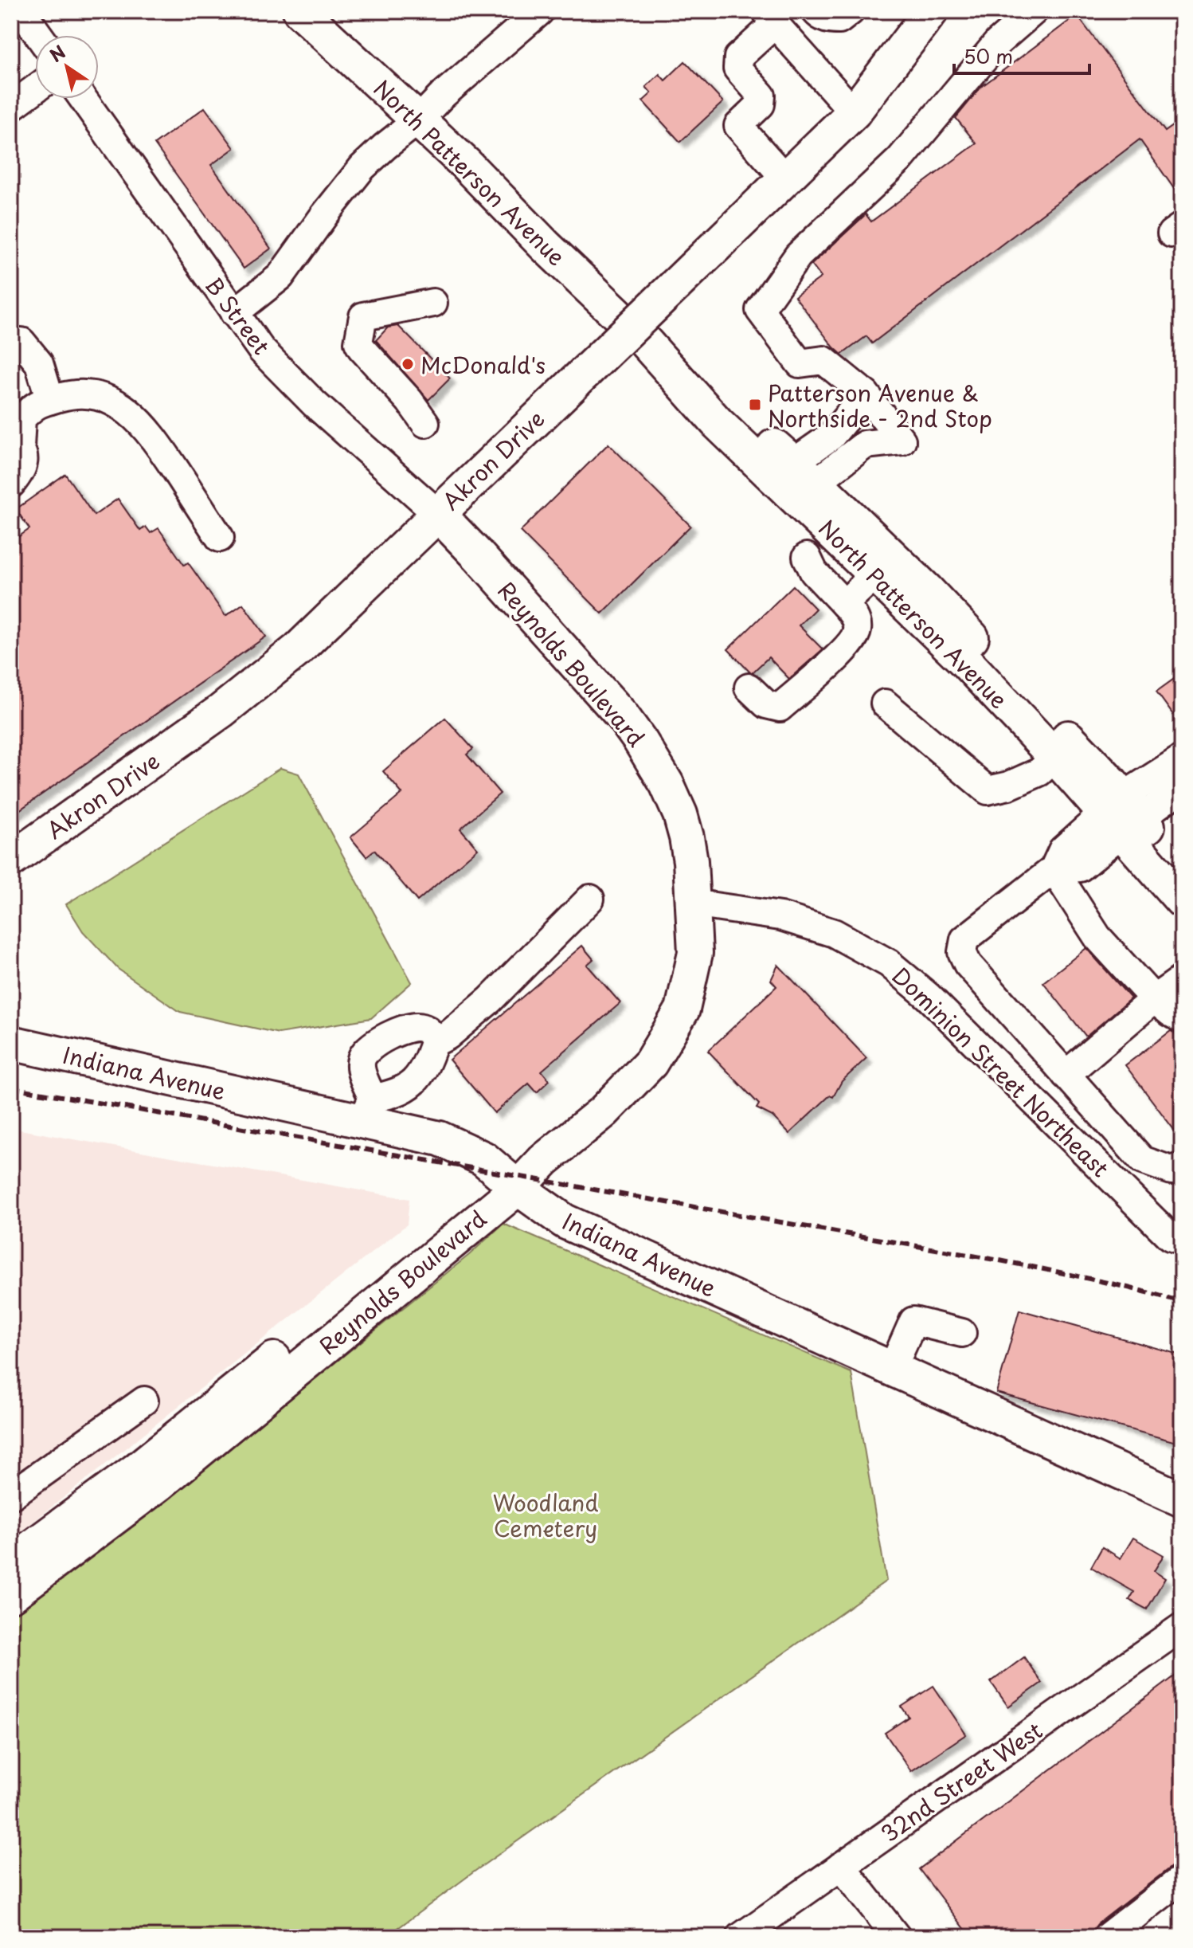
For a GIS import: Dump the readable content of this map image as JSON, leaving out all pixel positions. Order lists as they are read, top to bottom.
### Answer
{
  "streets": {
    "main road": [
      "North Patterson Avenue",
      "Akron Drive",
      "Reynolds Boulevard",
      "Indiana Avenue"
    ],
    "street": ["B Street", "Dominion Street Northeast", "32nd Street West"]
  },
  "crossings": [
    ["B Street", "Akron Drive"],
    ["B Street", "Reynolds Boulevard"],
    ["Akron Drive", "Reynolds Boulevard"],
    ["Reynolds Boulevard", "Dominion Street Northeast"],
    ["Reynolds Boulevard", "Indiana Avenue"]
  ],
  "parks": ["Woodland Cemetery"],
  "places": {
    "other": ["McDonald's"],
    "transit": ["Patterson Avenue & Northside - 2nd Stop"]
  },
  "scale_bar": "50 m",
  "north": "top left"
}
